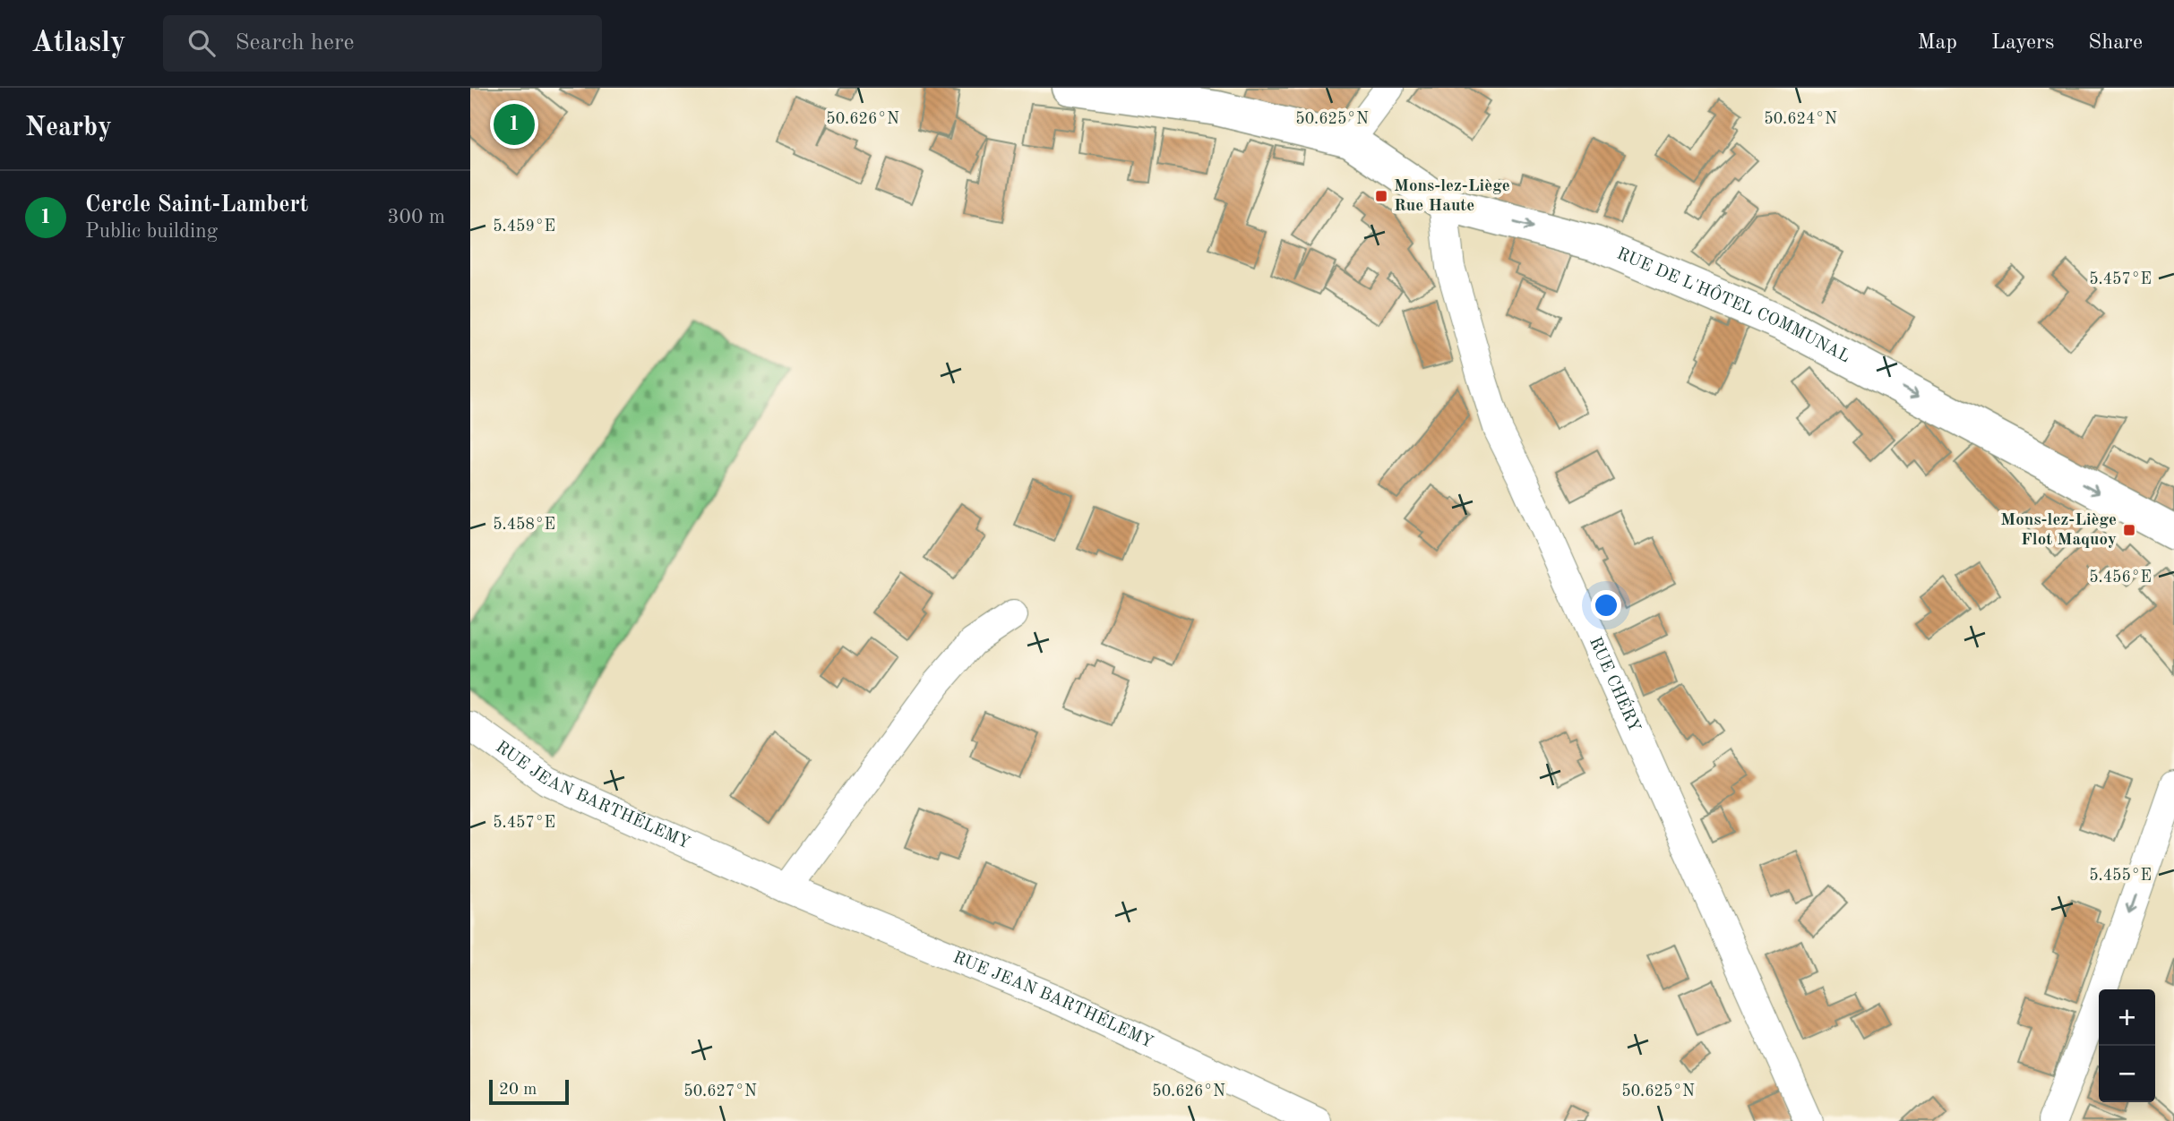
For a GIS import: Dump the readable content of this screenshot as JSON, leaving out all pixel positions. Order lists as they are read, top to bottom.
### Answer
{
  "streets": {
    "street": ["RUE DE L'HÔTEL COMMUNAL", "RUE CHÉRY", "RUE JEAN BARTHÉLEMY"]
  },
  "crossings": [
    ["RUE DE L'HÔTEL COMMUNAL", "RUE CHÉRY"]
  ],
  "one_way": ["RUE DE L'HÔTEL COMMUNAL"],
  "places": {
    "transit": ["Mons-lez-Liège Rue Haute", "Mons-lez-Liège Flot Maquoy"]
  },
  "scale_bar": "20 m",
  "page": {
    "header": "Atlasly",
    "search": "Search here",
    "nav": ["Map", "Layers", "Share"],
    "heading": "Nearby",
    "pins": "1",
    "list": [
      {
        "mark": "1",
        "name": "Cercle Saint-Lambert",
        "note": "Public building",
        "value": "300 m"
      }
    ],
    "map_buttons": ["+", "−"],
    "scale": "20 m"
  },
  "coordinates": [
    "50.626°N",
    "50.625°N",
    "50.624°N",
    "5.459°E",
    "5.457°E",
    "5.458°E",
    "5.456°E",
    "5.455°E",
    "50.627°N"
  ]
}
